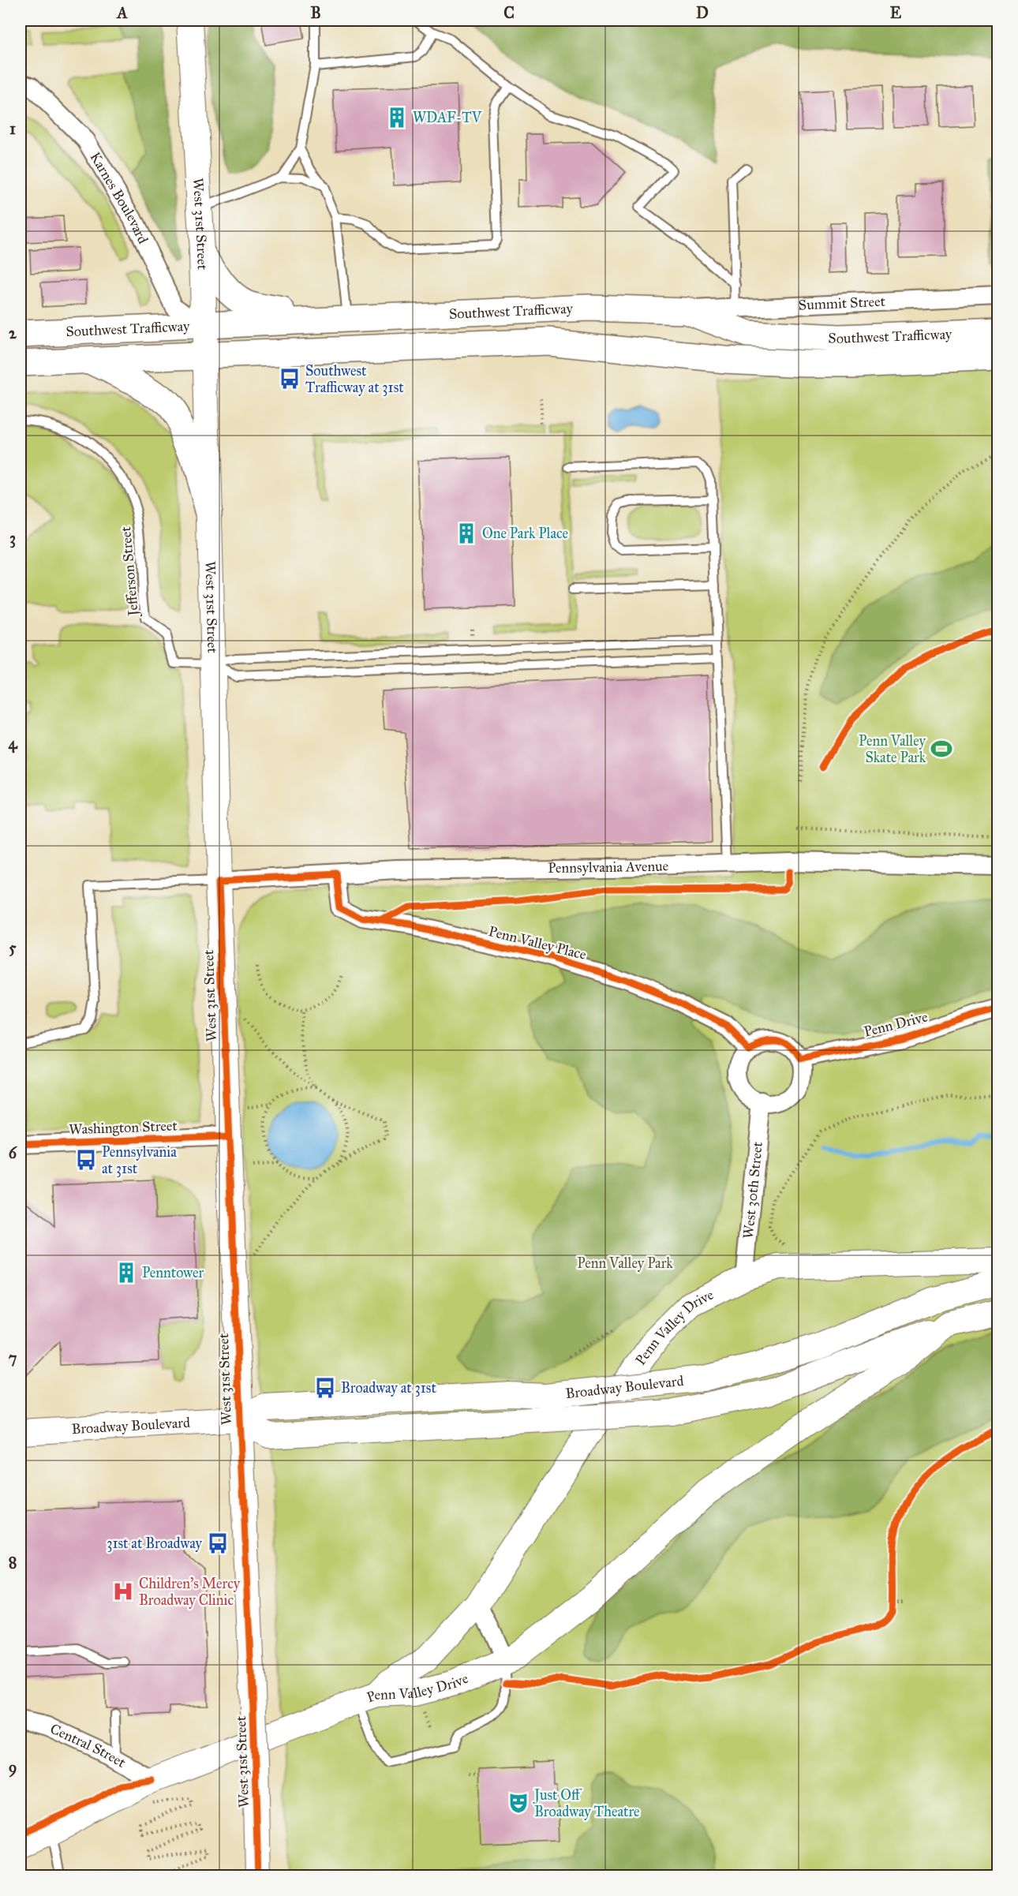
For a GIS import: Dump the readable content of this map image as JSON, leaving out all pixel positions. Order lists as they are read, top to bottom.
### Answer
{
  "streets": {
    "main road": [
      "West 31st Street",
      "Southwest Trafficway",
      "Penn Valley Drive",
      "Broadway Boulevard"
    ],
    "street": [
      "Karnes Boulevard",
      "Summit Street",
      "Pennsylvania Avenue",
      "Penn Valley Place",
      "Penn Drive",
      "Washington Street",
      "West 30th Street",
      "Central Street"
    ],
    "lane": ["Jefferson Street"]
  },
  "crossings": [
    ["Karnes Boulevard", "West 31st Street"],
    ["Karnes Boulevard", "Southwest Trafficway"],
    ["West 31st Street", "Southwest Trafficway"],
    ["West 31st Street", "Jefferson Street"],
    ["West 31st Street", "Pennsylvania Avenue"],
    ["West 31st Street", "Washington Street"],
    ["West 31st Street", "Broadway Boulevard"],
    ["Summit Street", "Southwest Trafficway"],
    ["Pennsylvania Avenue", "Penn Valley Place"],
    ["Penn Valley Place", "Penn Drive"],
    ["Penn Valley Place", "West 30th Street"],
    ["Penn Drive", "West 30th Street"],
    ["West 30th Street", "Penn Valley Drive"],
    ["Penn Valley Drive", "Broadway Boulevard"]
  ],
  "parks": ["Penn Valley Park"],
  "places": {
    "building": ["WDAF-TV", "One Park Place", "Penntower"],
    "bus stop": [
      "Southwest Trafficway at 31st",
      "Pennsylvania at 31st",
      "Broadway at 31st",
      "31st at Broadway"
    ],
    "sports": ["Penn Valley Skate Park"],
    "hospital": ["Children's Mercy Broadway Clinic"],
    "theatre": ["Just Off Broadway Theatre"]
  },
  "grid": {
    "columns": [
      "A",
      "B",
      "C",
      "D",
      "E"
    ],
    "rows": [
      "1",
      "2",
      "3",
      "4",
      "5",
      "6",
      "7",
      "8",
      "9"
    ]
  }
}
